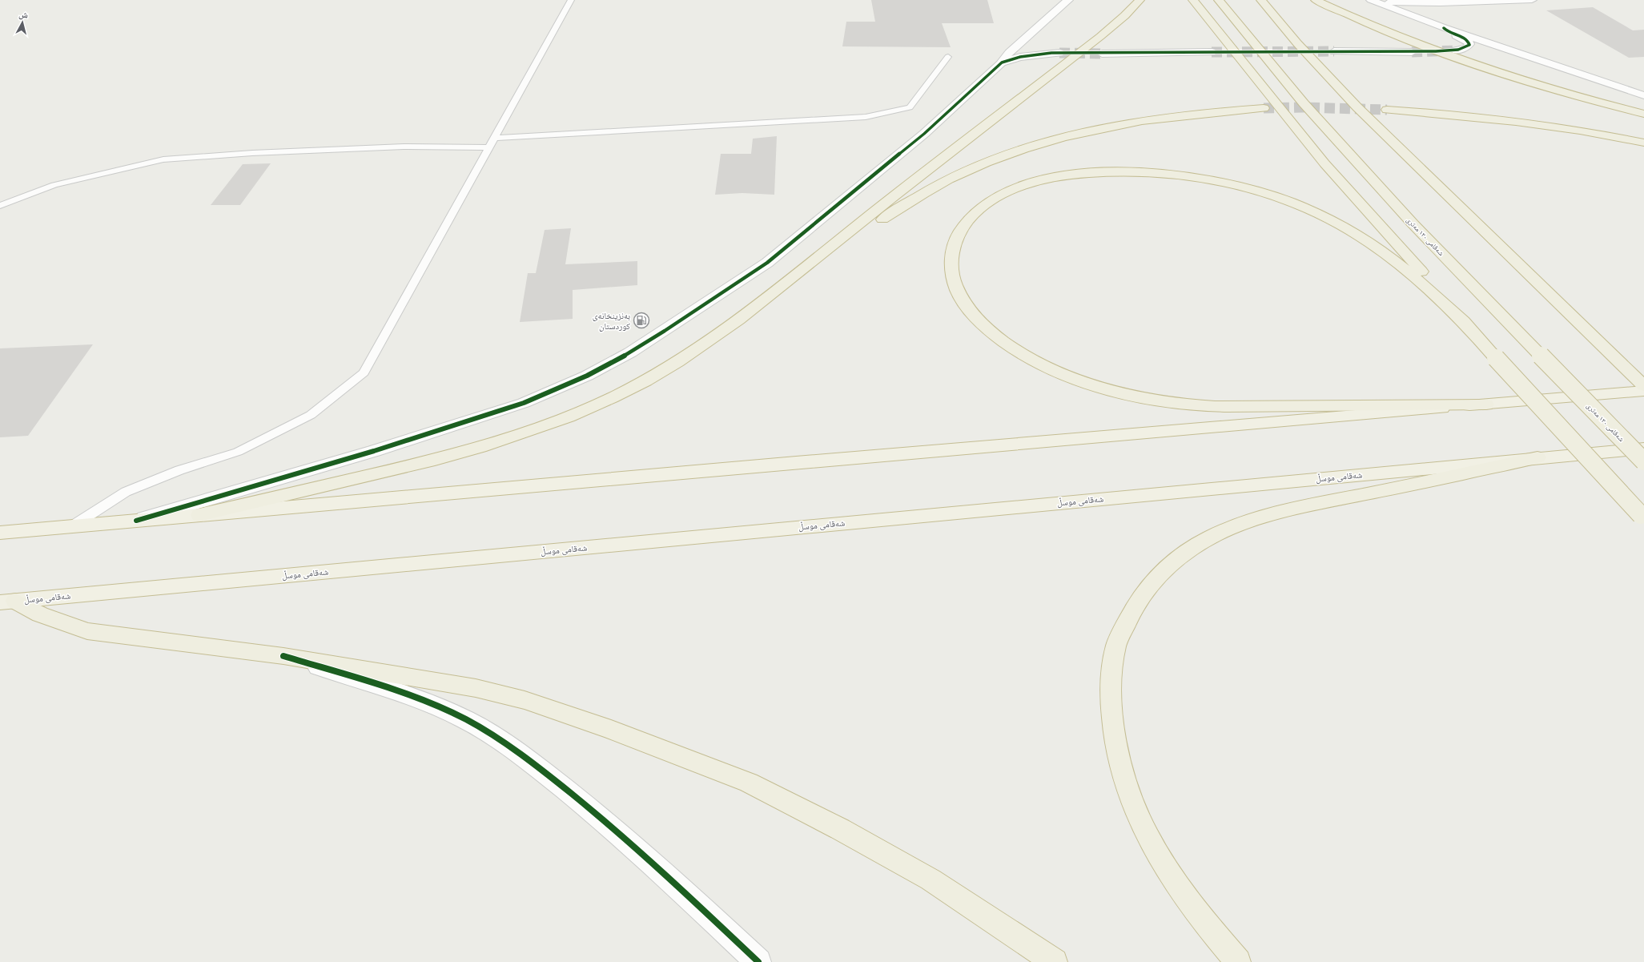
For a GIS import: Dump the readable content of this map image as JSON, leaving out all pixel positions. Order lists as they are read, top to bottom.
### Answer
{
  "streets": {
    "highway": ["شەقامی ١٢٠ مەتری", "شەقامی موسڵ"]
  },
  "places": {
    "fuel station": ["بەنزینخانەی کوردستان"]
  },
  "north": "top"
}
